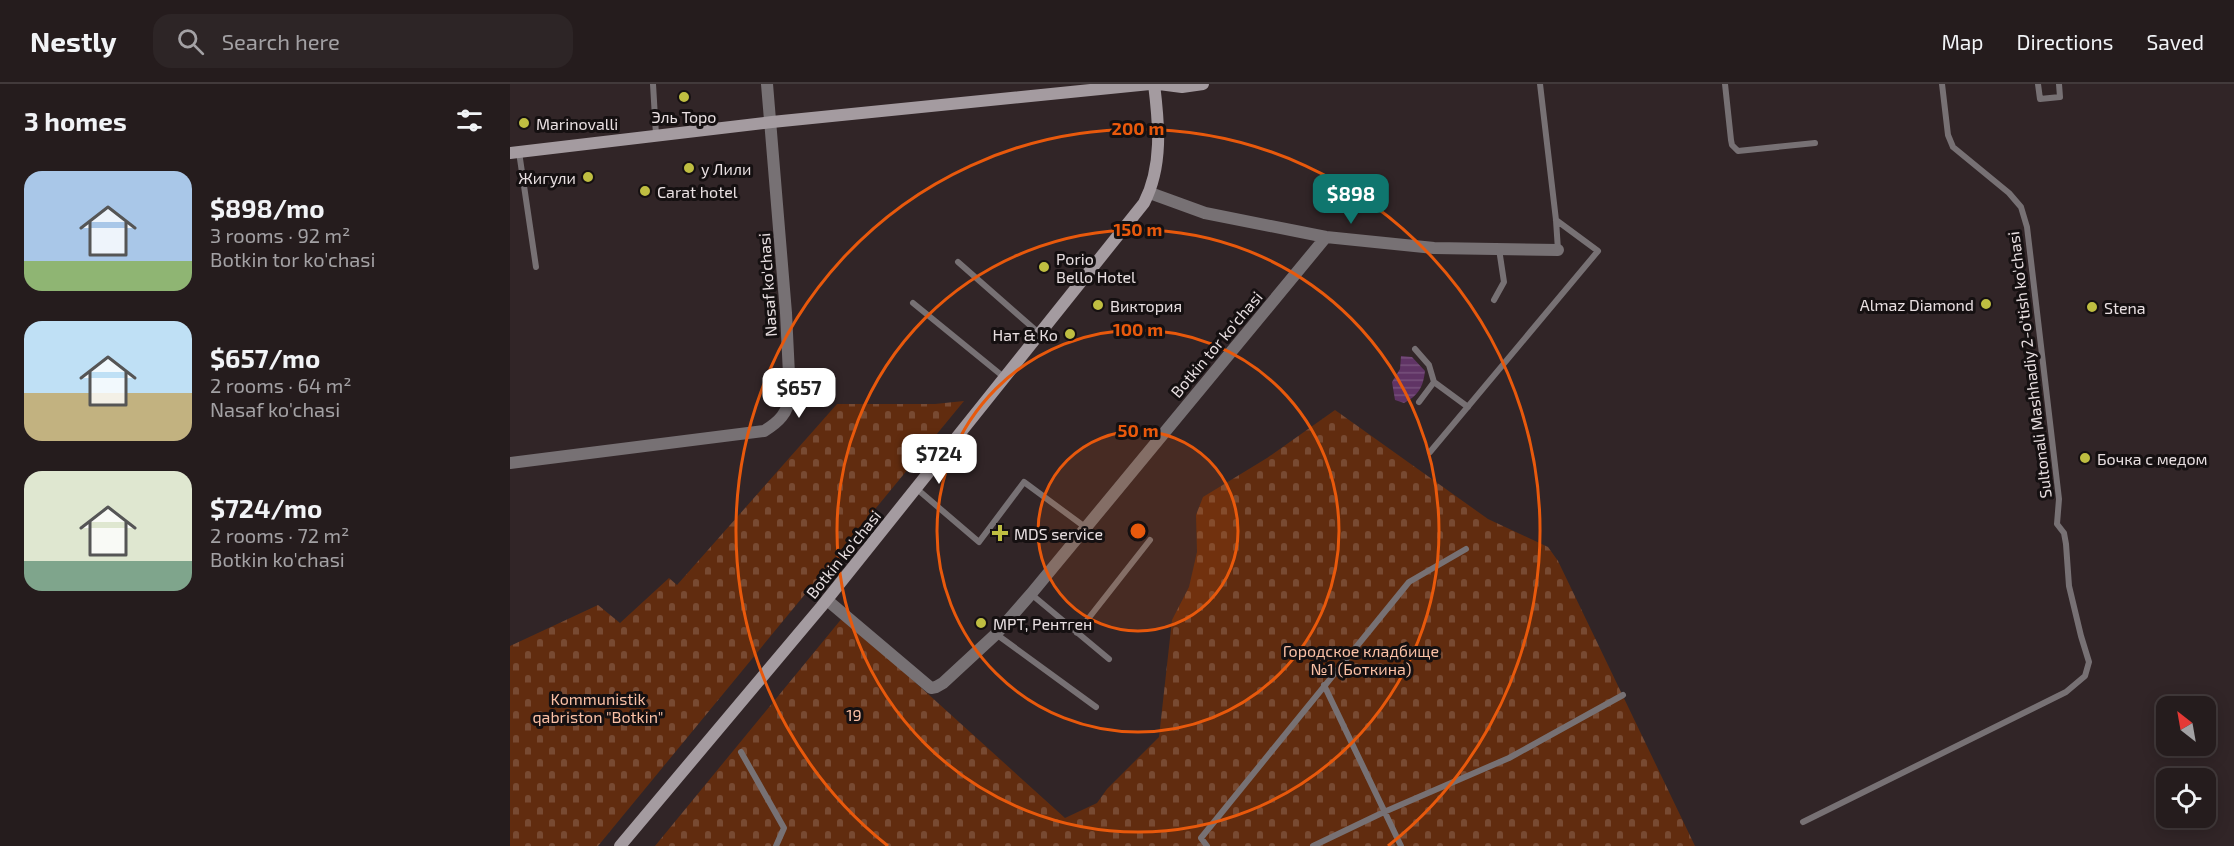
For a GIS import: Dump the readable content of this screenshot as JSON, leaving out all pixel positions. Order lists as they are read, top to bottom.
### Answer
{
  "streets": {
    "street": ["Nasaf ko'chasi", "Botkin tor ko'chasi", "Botkin ko'chasi"],
    "lane": ["Sultonali Mashhadiy 2-o'tish ko'chasi"]
  },
  "crossings": [
    ["Botkin tor ko'chasi", "Botkin ko'chasi"]
  ],
  "parks": ["Городское кладбище №1 (Боткина)", "Kommunistik qabriston \"Botkin\"", "19"],
  "places": {
    "other": [
      "Эль Торо",
      "Marinovalli",
      "у Лили",
      "Жигули",
      "Carat hotel",
      "Porio Bello Hotel",
      "Almaz Diamond",
      "Виктория",
      "Stena",
      "Нат & Ко",
      "Бочка с медом",
      "МРТ, Рентген"
    ],
    "health": ["MDS service"]
  },
  "north": "top left",
  "page": {
    "header": "Nestly",
    "search": "Search here",
    "nav": ["Map", "Directions", "Saved"],
    "heading": "3 homes",
    "list": [
      {
        "name": "$898/mo",
        "note": "3 rooms · 92 m² · Botkin tor ko'chasi"
      },
      {
        "name": "$657/mo",
        "note": "2 rooms · 64 m² · Nasaf ko'chasi"
      },
      {
        "name": "$724/mo",
        "note": "2 rooms · 72 m² · Botkin ko'chasi"
      }
    ],
    "price": ["$898", "$657", "$724"]
  },
  "rings": [
    "200 m",
    "150 m",
    "100 m",
    "50 m"
  ]
}
